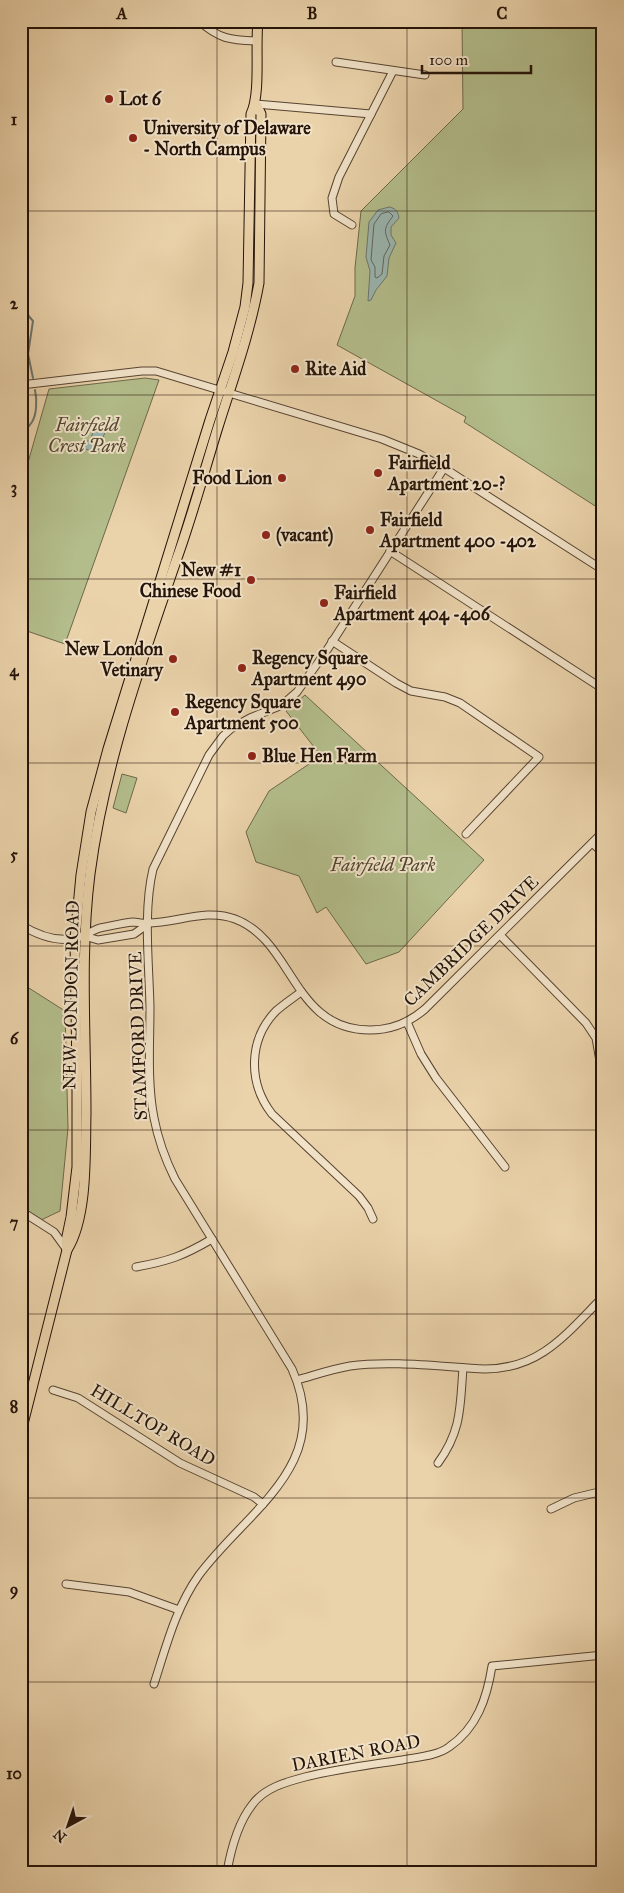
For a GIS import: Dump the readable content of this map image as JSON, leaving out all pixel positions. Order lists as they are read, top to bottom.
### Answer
{
  "streets": {
    "main road": ["NEW LONDON ROAD"],
    "street": [
      "CAMBRIDGE DRIVE",
      "STAMFORD DRIVE",
      "HILLTOP ROAD",
      "DARIEN ROAD"
    ]
  },
  "crossings": [
    ["CAMBRIDGE DRIVE", "NEW LONDON ROAD"],
    ["CAMBRIDGE DRIVE", "STAMFORD DRIVE"],
    ["STAMFORD DRIVE", "HILLTOP ROAD"]
  ],
  "parks": ["Fairfield Crest Park", "Fairfield Park"],
  "places": [
    "Lot 6",
    "University of Delaware - North Campus",
    "Rite Aid",
    "Fairfield Apartment 20-?",
    "Food Lion",
    "Fairfield Apartment 400 -402",
    "(vacant)",
    "New #1 Chinese Food",
    "Fairfield Apartment 404 -406",
    "New London Vetinary",
    "Regency Square Apartment 490",
    "Regency Square Apartment 500",
    "Blue Hen Farm"
  ],
  "scale_bar": "100 m",
  "north": "bottom left",
  "grid": {
    "columns": ["A", "B", "C"],
    "rows": [
      "1",
      "2",
      "3",
      "4",
      "5",
      "6",
      "7",
      "8",
      "9",
      "10"
    ]
  }
}
